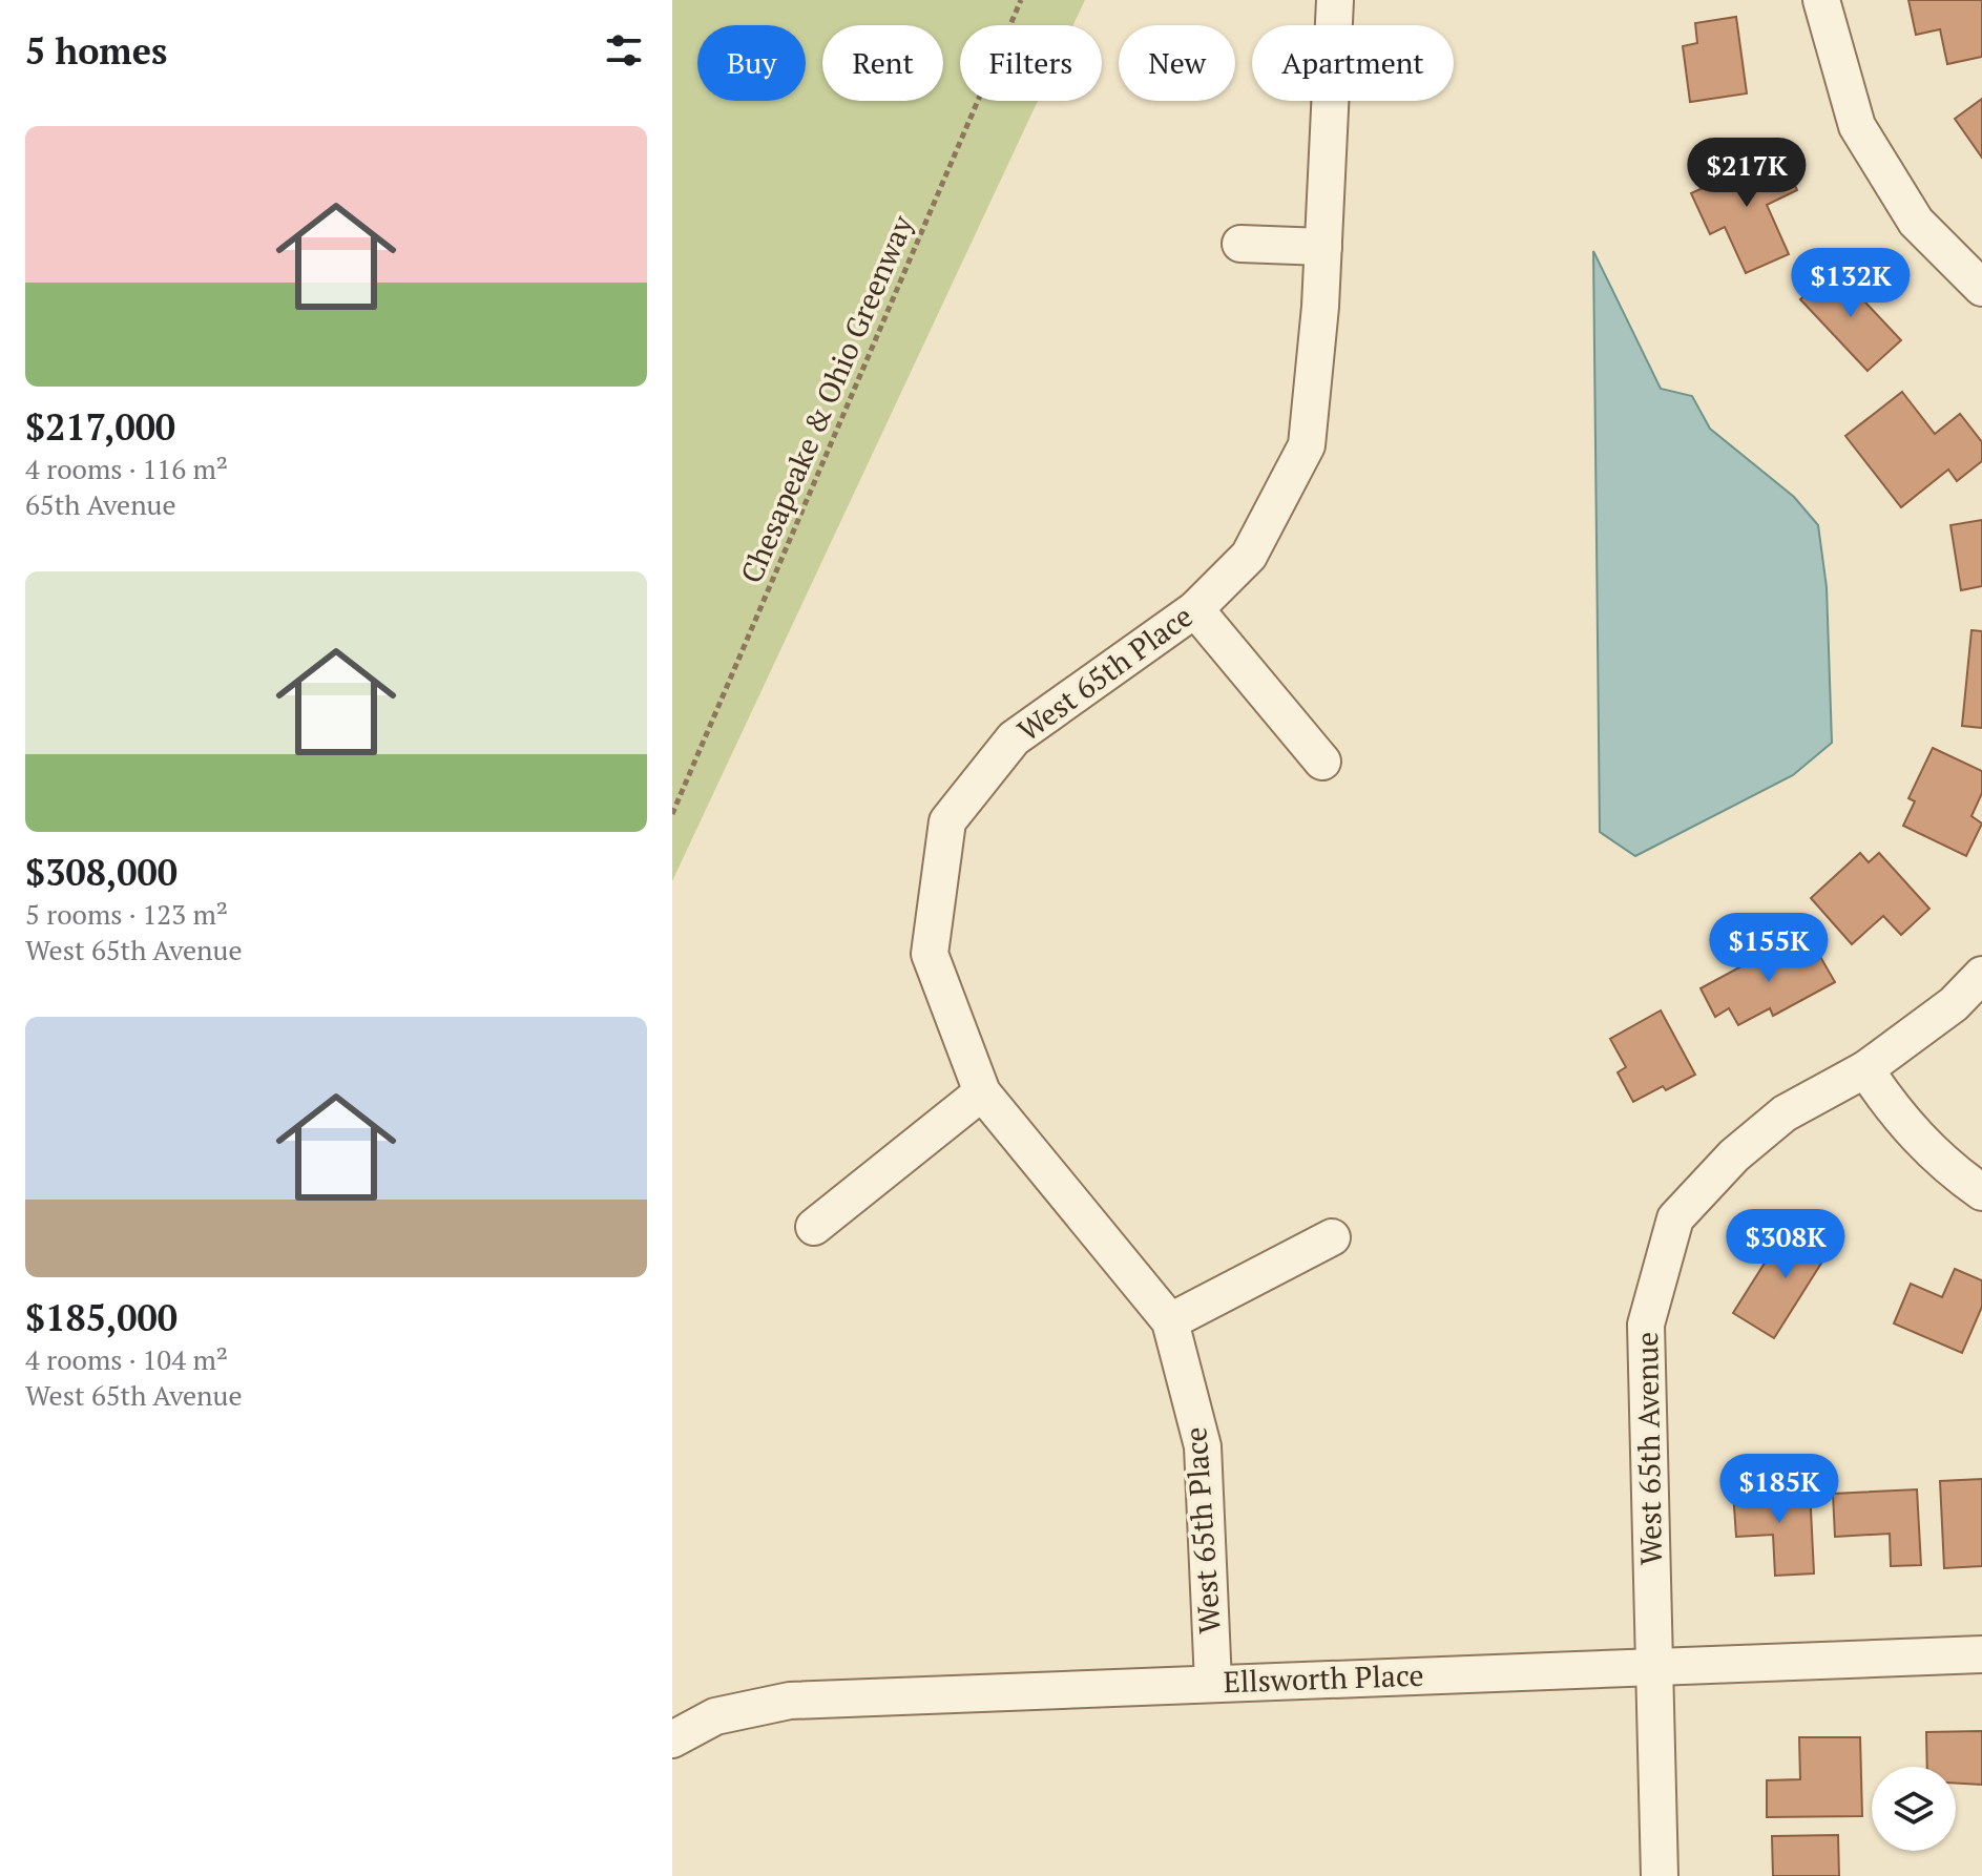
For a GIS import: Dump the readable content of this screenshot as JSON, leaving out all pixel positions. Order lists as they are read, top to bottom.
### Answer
{
  "streets": {
    "street": ["West 65th Place", "West 65th Avenue", "Ellsworth Place"],
    "path": ["Chesapeake & Ohio Greenway"]
  },
  "crossings": [
    ["West 65th Place", "Ellsworth Place"],
    ["West 65th Avenue", "Ellsworth Place"]
  ],
  "page": {
    "heading": "5 homes",
    "chip": [
      "Buy",
      "Rent",
      "Filters",
      "New",
      "Apartment"
    ],
    "list": [
      {
        "name": "$217,000",
        "note": "4 rooms · 116 m² · 65th Avenue"
      },
      {
        "name": "$308,000",
        "note": "5 rooms · 123 m² · West 65th Avenue"
      },
      {
        "name": "$185,000",
        "note": "4 rooms · 104 m² · West 65th Avenue"
      }
    ],
    "price": [
      "$217K",
      "$132K",
      "$155K",
      "$308K",
      "$185K"
    ]
  }
}
